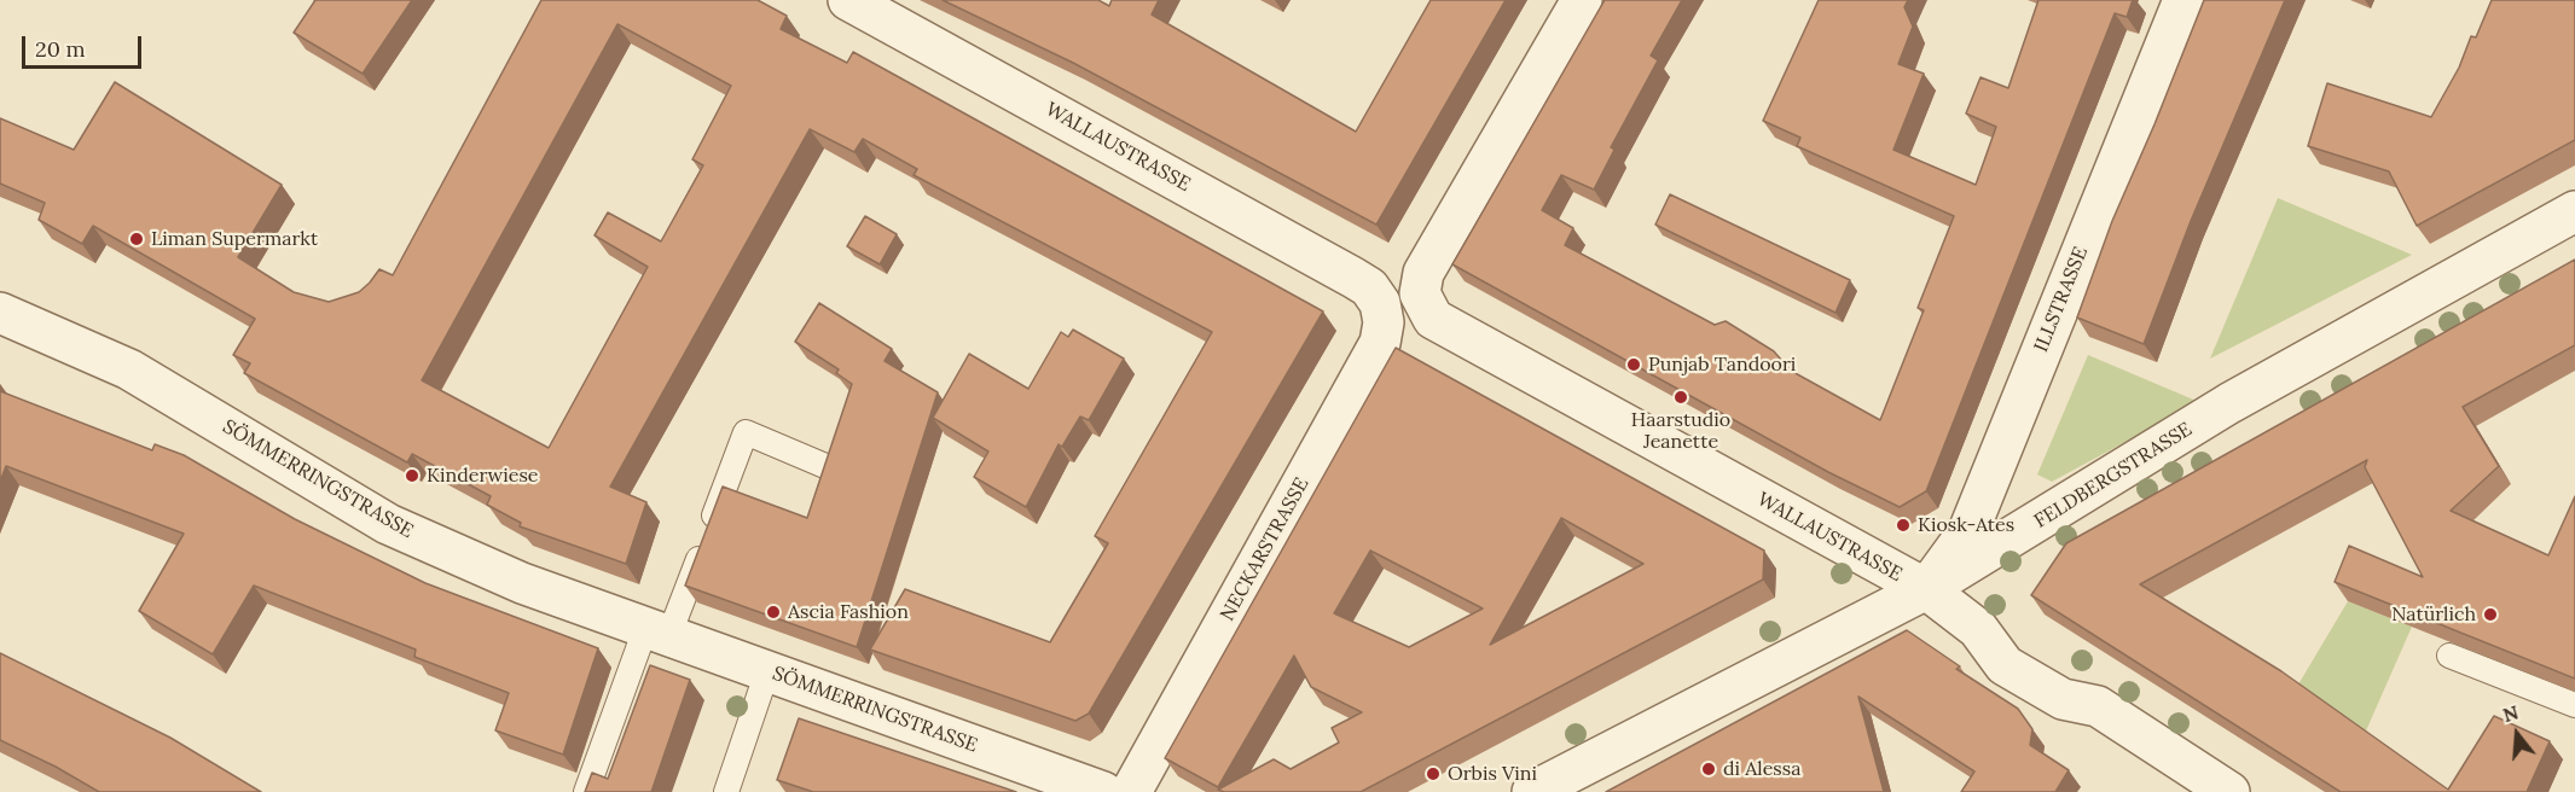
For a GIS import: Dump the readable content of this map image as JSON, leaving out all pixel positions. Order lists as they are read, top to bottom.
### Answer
{
  "streets": {
    "street": [
      "WALLAUSTRASSE",
      "ILLSTRASSE",
      "FELDBERGSTRASSE",
      "SÖMMERRINGSTRASSE",
      "NECKARSTRASSE"
    ]
  },
  "crossings": [
    ["WALLAUSTRASSE", "ILLSTRASSE"],
    ["WALLAUSTRASSE", "FELDBERGSTRASSE"],
    ["WALLAUSTRASSE", "NECKARSTRASSE"],
    ["ILLSTRASSE", "FELDBERGSTRASSE"],
    ["SÖMMERRINGSTRASSE", "NECKARSTRASSE"]
  ],
  "places": [
    "Liman Supermarkt",
    "Punjab Tandoori",
    "Haarstudio Jeanette",
    "Kinderwiese",
    "Kiosk-Ates",
    "Ascia Fashion",
    "Natürlich",
    "di Alessa",
    "Orbis Vini"
  ],
  "scale_bar": "20 m",
  "north": "top"
}
